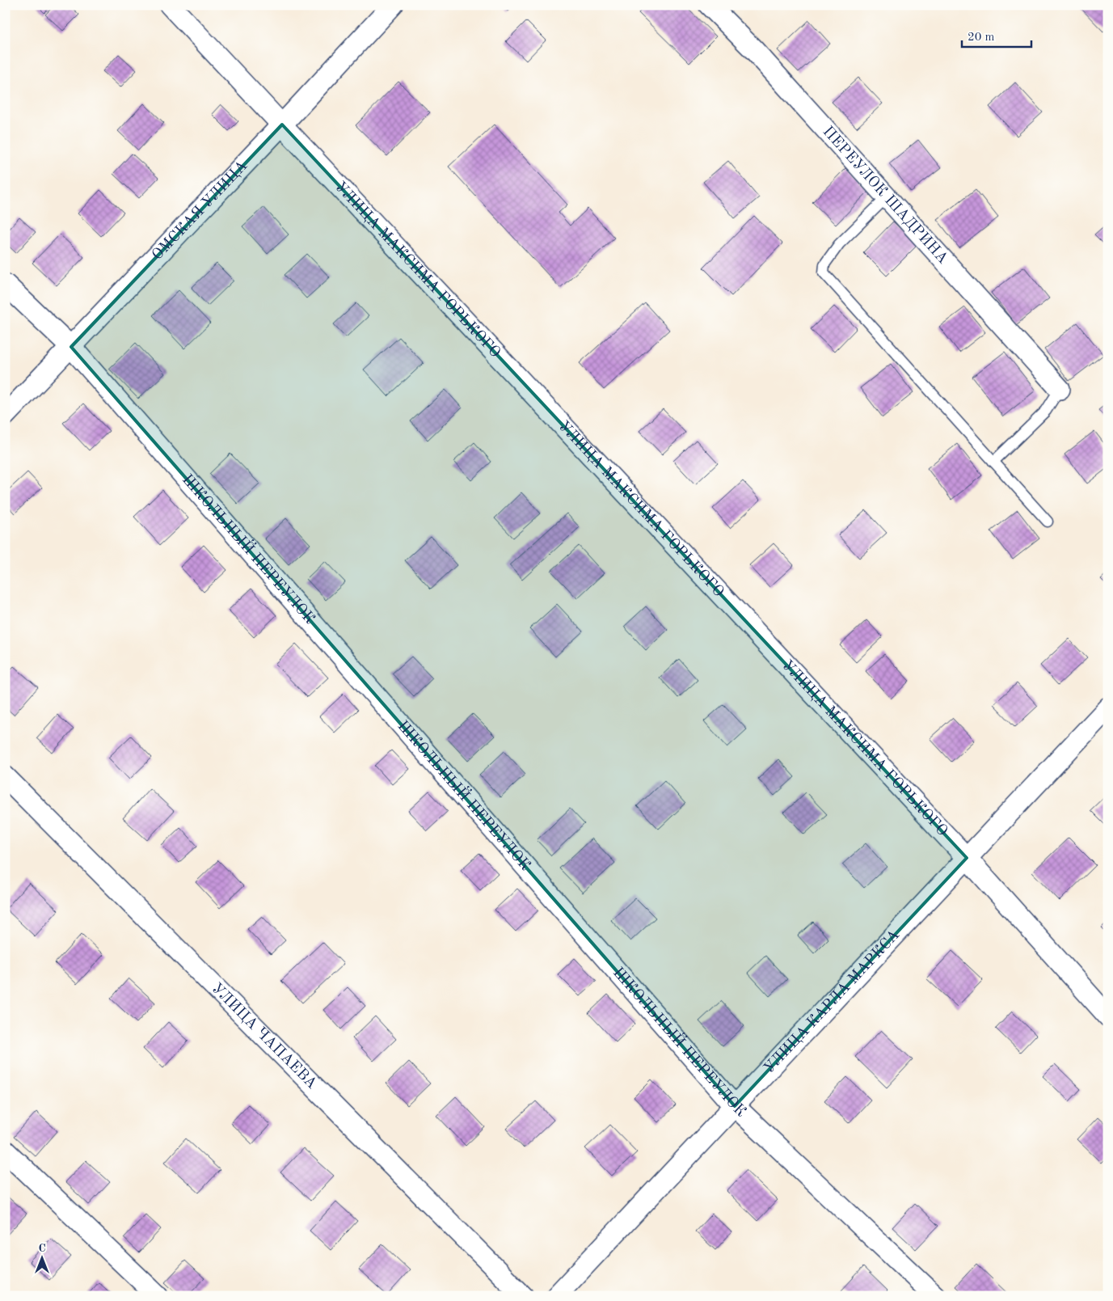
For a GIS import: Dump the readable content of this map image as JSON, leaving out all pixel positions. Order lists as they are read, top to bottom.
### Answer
{
  "streets": {
    "street": [
      "ПЕРЕУЛОК ШАДРИНА",
      "ОМСКАЯ УЛИЦА",
      "УЛИЦА МАКСИМА ГОРЬКОГО",
      "ШКОЛЬНЫЙ ПЕРЕУЛОК",
      "УЛИЦА КАРЛА МАРКСА",
      "УЛИЦА ЧАПАЕВА"
    ]
  },
  "crossings": [
    ["ОМСКАЯ УЛИЦА", "УЛИЦА МАКСИМА ГОРЬКОГО"],
    ["ОМСКАЯ УЛИЦА", "ШКОЛЬНЫЙ ПЕРЕУЛОК"],
    ["УЛИЦА МАКСИМА ГОРЬКОГО", "УЛИЦА КАРЛА МАРКСА"],
    ["ШКОЛЬНЫЙ ПЕРЕУЛОК", "УЛИЦА КАРЛА МАРКСА"]
  ],
  "scale_bar": "20 m",
  "north": "top"
}
